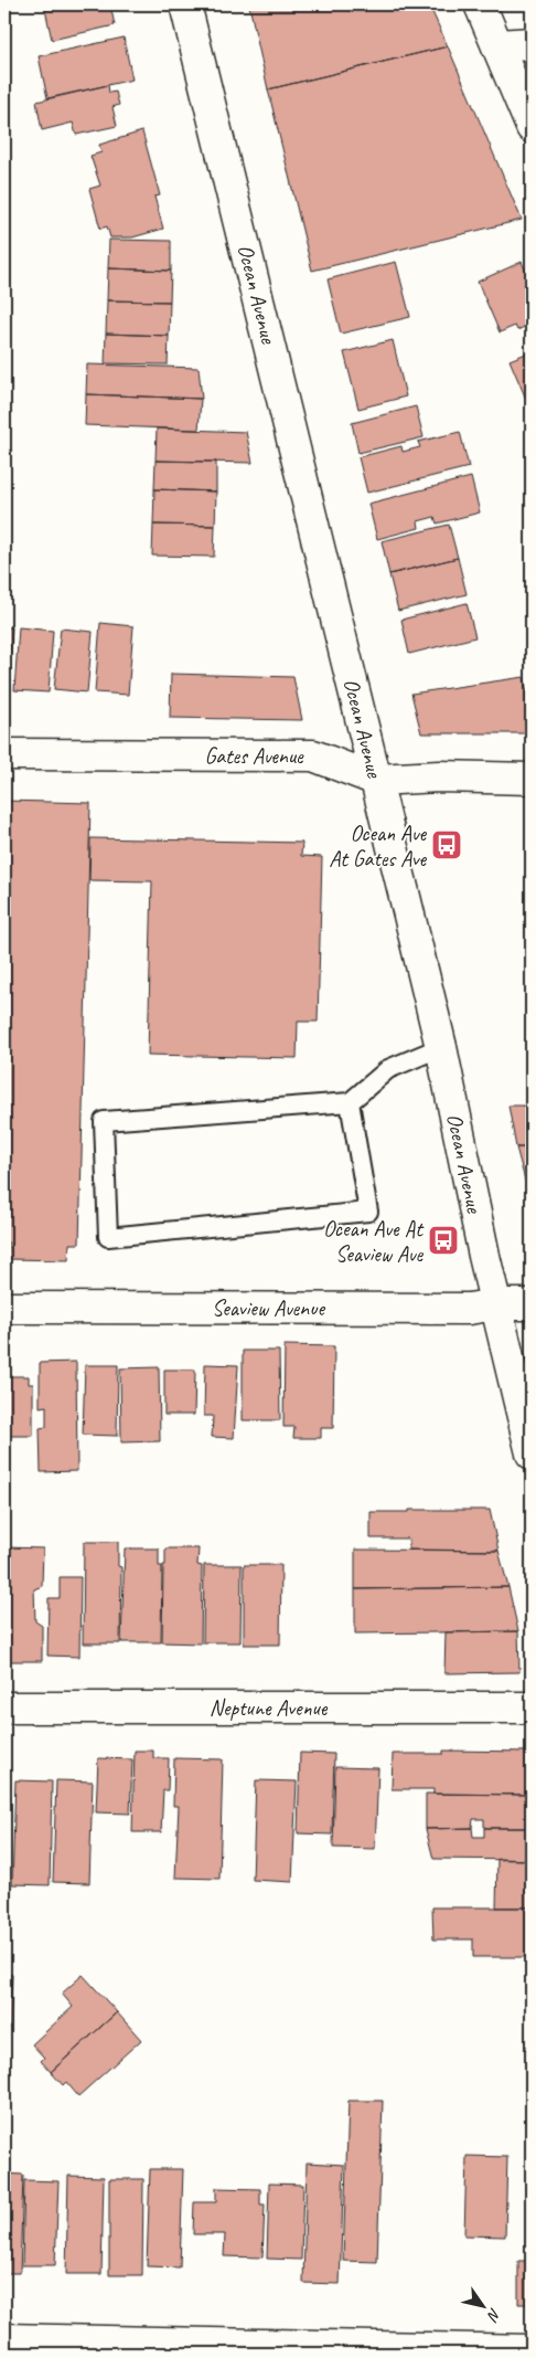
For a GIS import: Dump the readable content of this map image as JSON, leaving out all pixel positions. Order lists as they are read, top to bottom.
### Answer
{
  "streets": {
    "street": [
      "Ocean Avenue",
      "Gates Avenue",
      "Seaview Avenue",
      "Neptune Avenue"
    ]
  },
  "crossings": [
    ["Ocean Avenue", "Gates Avenue"],
    ["Ocean Avenue", "Seaview Avenue"]
  ],
  "places": {
    "bus stop": ["Ocean Ave At Gates Ave", "Ocean Ave At Seaview Ave"]
  },
  "north": "bottom right"
}
